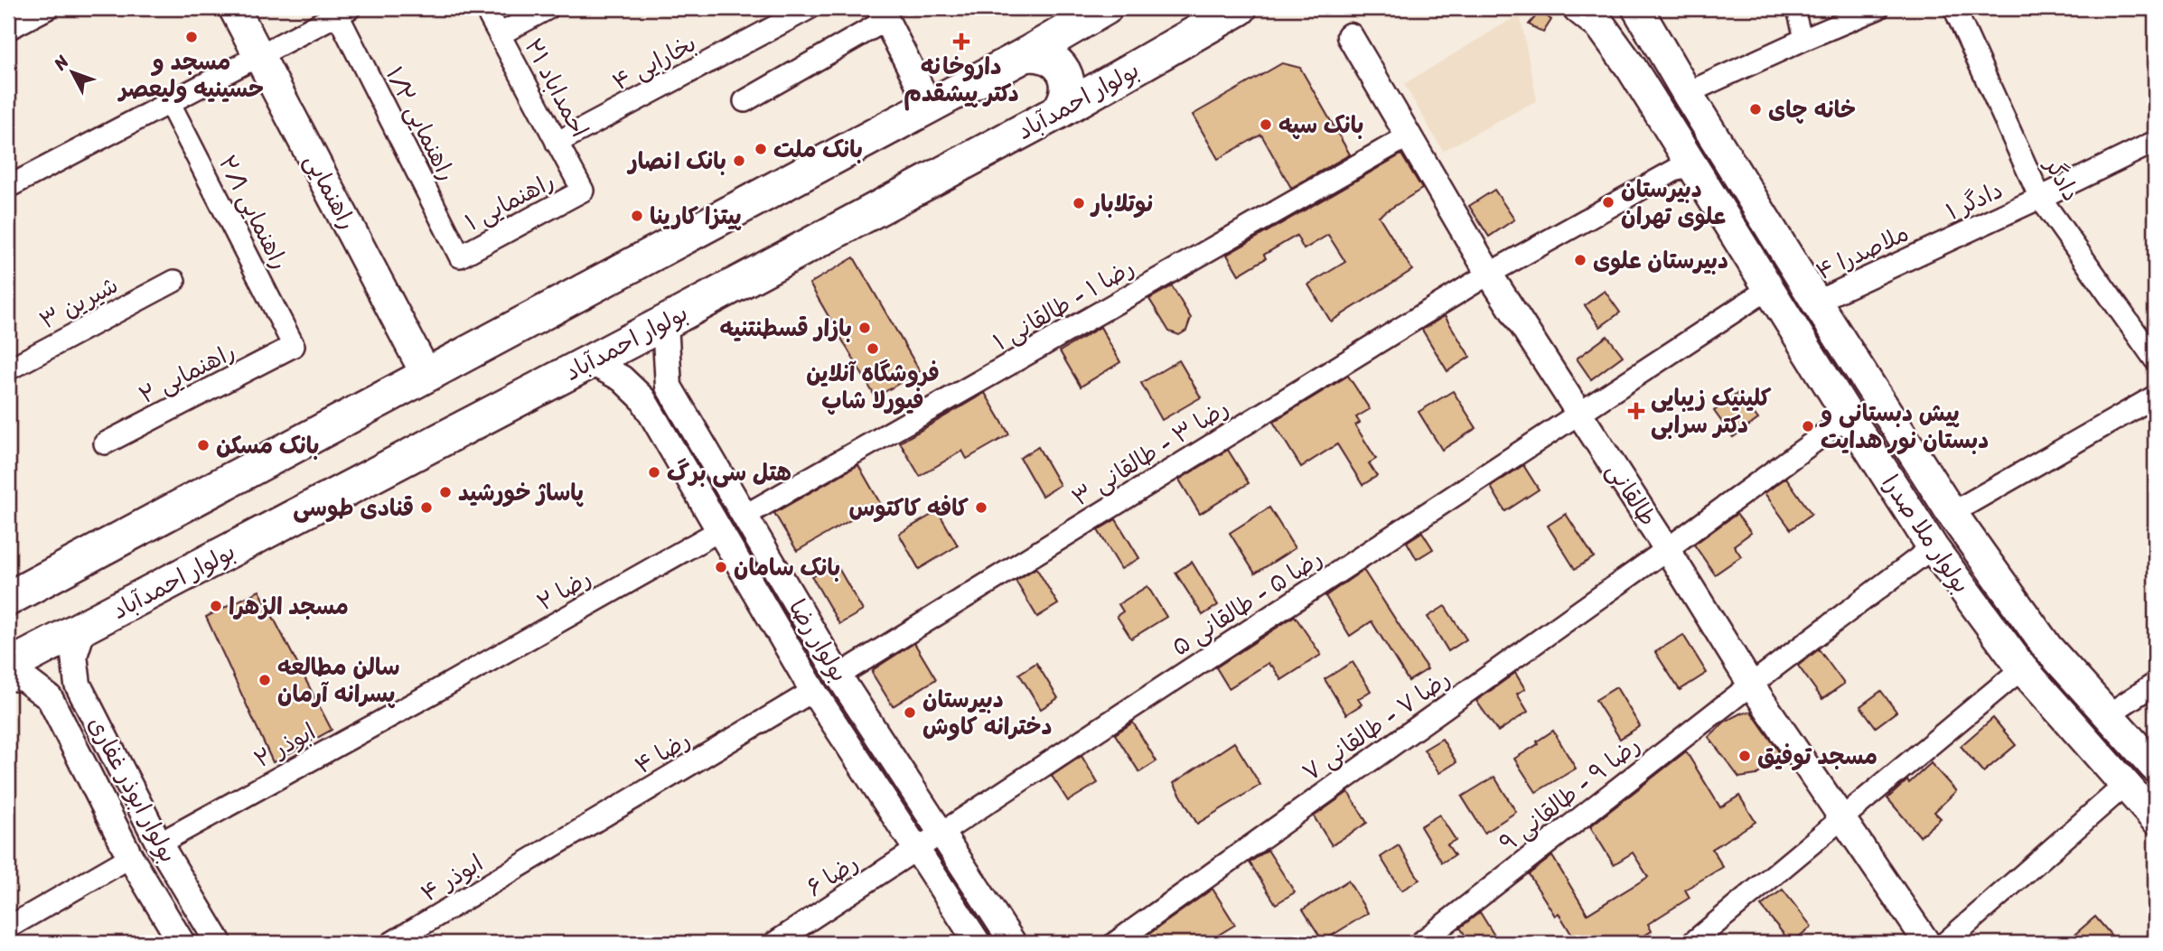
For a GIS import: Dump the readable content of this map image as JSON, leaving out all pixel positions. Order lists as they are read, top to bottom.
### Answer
{
  "streets": {
    "main road": ["بولوار احمدآباد", "راهنمایی", "بولوار ملا صدرا"],
    "street": [
      "بخارایی ۴",
      "احمداباد ۲۱",
      "راهنمایی ۱/۲",
      "دادگر",
      "دادگر ۱",
      "راهنمایی ۱",
      "راهنمایی ۲/۱",
      "ملاصدرا ۴",
      "شیرین ۳",
      "رضا ۱ - طالقانی ۱",
      "راهنمایی ۲",
      "رضا ۳ - طالقانی ۳",
      "طالقانی",
      "رضا ۲",
      "رضا ۵ - طالقانی ۵",
      "بولوار رضا",
      "رضا ۷ - طالقانی ۷",
      "ابوذر ۲",
      "رضا ۴",
      "بولوار ابوذر غفاری",
      "رضا ۹ - طالقانی ۹",
      "رضا ۶",
      "ابوذر ۴"
    ]
  },
  "crossings": [
    ["بخارایی ۴", "احمداباد ۲۱"],
    ["احمداباد ۲۱", "راهنمایی ۱"],
    ["بولوار احمدآباد", "بولوار رضا"],
    ["بولوار احمدآباد", "بولوار ابوذر غفاری"],
    ["راهنمایی ۱/۲", "راهنمایی ۱"],
    ["دادگر", "دادگر ۱"],
    ["دادگر ۱", "ملاصدرا ۴"],
    ["راهنمایی ۲/۱", "راهنمایی ۲"],
    ["ملاصدرا ۴", "بولوار ملا صدرا"],
    ["رضا ۱ - طالقانی ۱", "طالقانی"],
    ["رضا ۱ - طالقانی ۱", "بولوار رضا"],
    ["رضا ۳ - طالقانی ۳", "طالقانی"],
    ["رضا ۳ - طالقانی ۳", "بولوار ملا صدرا"],
    ["رضا ۳ - طالقانی ۳", "بولوار رضا"],
    ["طالقانی", "رضا ۵ - طالقانی ۵"],
    ["طالقانی", "رضا ۷ - طالقانی ۷"],
    ["طالقانی", "رضا ۹ - طالقانی ۹"],
    ["بولوار ملا صدرا", "رضا ۵ - طالقانی ۵"],
    ["بولوار ملا صدرا", "رضا ۷ - طالقانی ۷"],
    ["بولوار ملا صدرا", "رضا ۹ - طالقانی ۹"],
    ["رضا ۲", "بولوار رضا"],
    ["رضا ۲", "ابوذر ۲"],
    ["رضا ۵ - طالقانی ۵", "بولوار رضا"],
    ["رضا ۵ - طالقانی ۵", "رضا ۶"],
    ["بولوار رضا", "رضا ۴"],
    ["بولوار رضا", "رضا ۶"],
    ["ابوذر ۲", "بولوار ابوذر غفاری"],
    ["رضا ۴", "ابوذر ۴"]
  ],
  "places": {
    "other": [
      "مسجد و حسینیه ولیعصر",
      "خانه چای",
      "بانک سپه",
      "بانک ملت",
      "بانک انصار",
      "دبیرستان علوی تهران",
      "نوتلابار",
      "پیتزا کارینا",
      "دبیرستان علوی",
      "بازار قسطنتنیه",
      "فروشگاه آنلاین فیورلا شاپ",
      "پیش دبستانی و دبستان نور هدایت",
      "بانک مسکن",
      "هتل سی برگ",
      "پاساژ خورشید",
      "قنادی طوسی",
      "کافه کاکتوس",
      "بانک سامان",
      "مسجد الزهرا",
      "سالن مطالعه پسرانه آرمان",
      "دبیرستان دخترانه کاوش",
      "مسجد توفیق"
    ],
    "health": ["داروخانه دکتر پیشقدم", "کلینیک زیبایی دکتر سرابی"]
  },
  "north": "top left"
}
